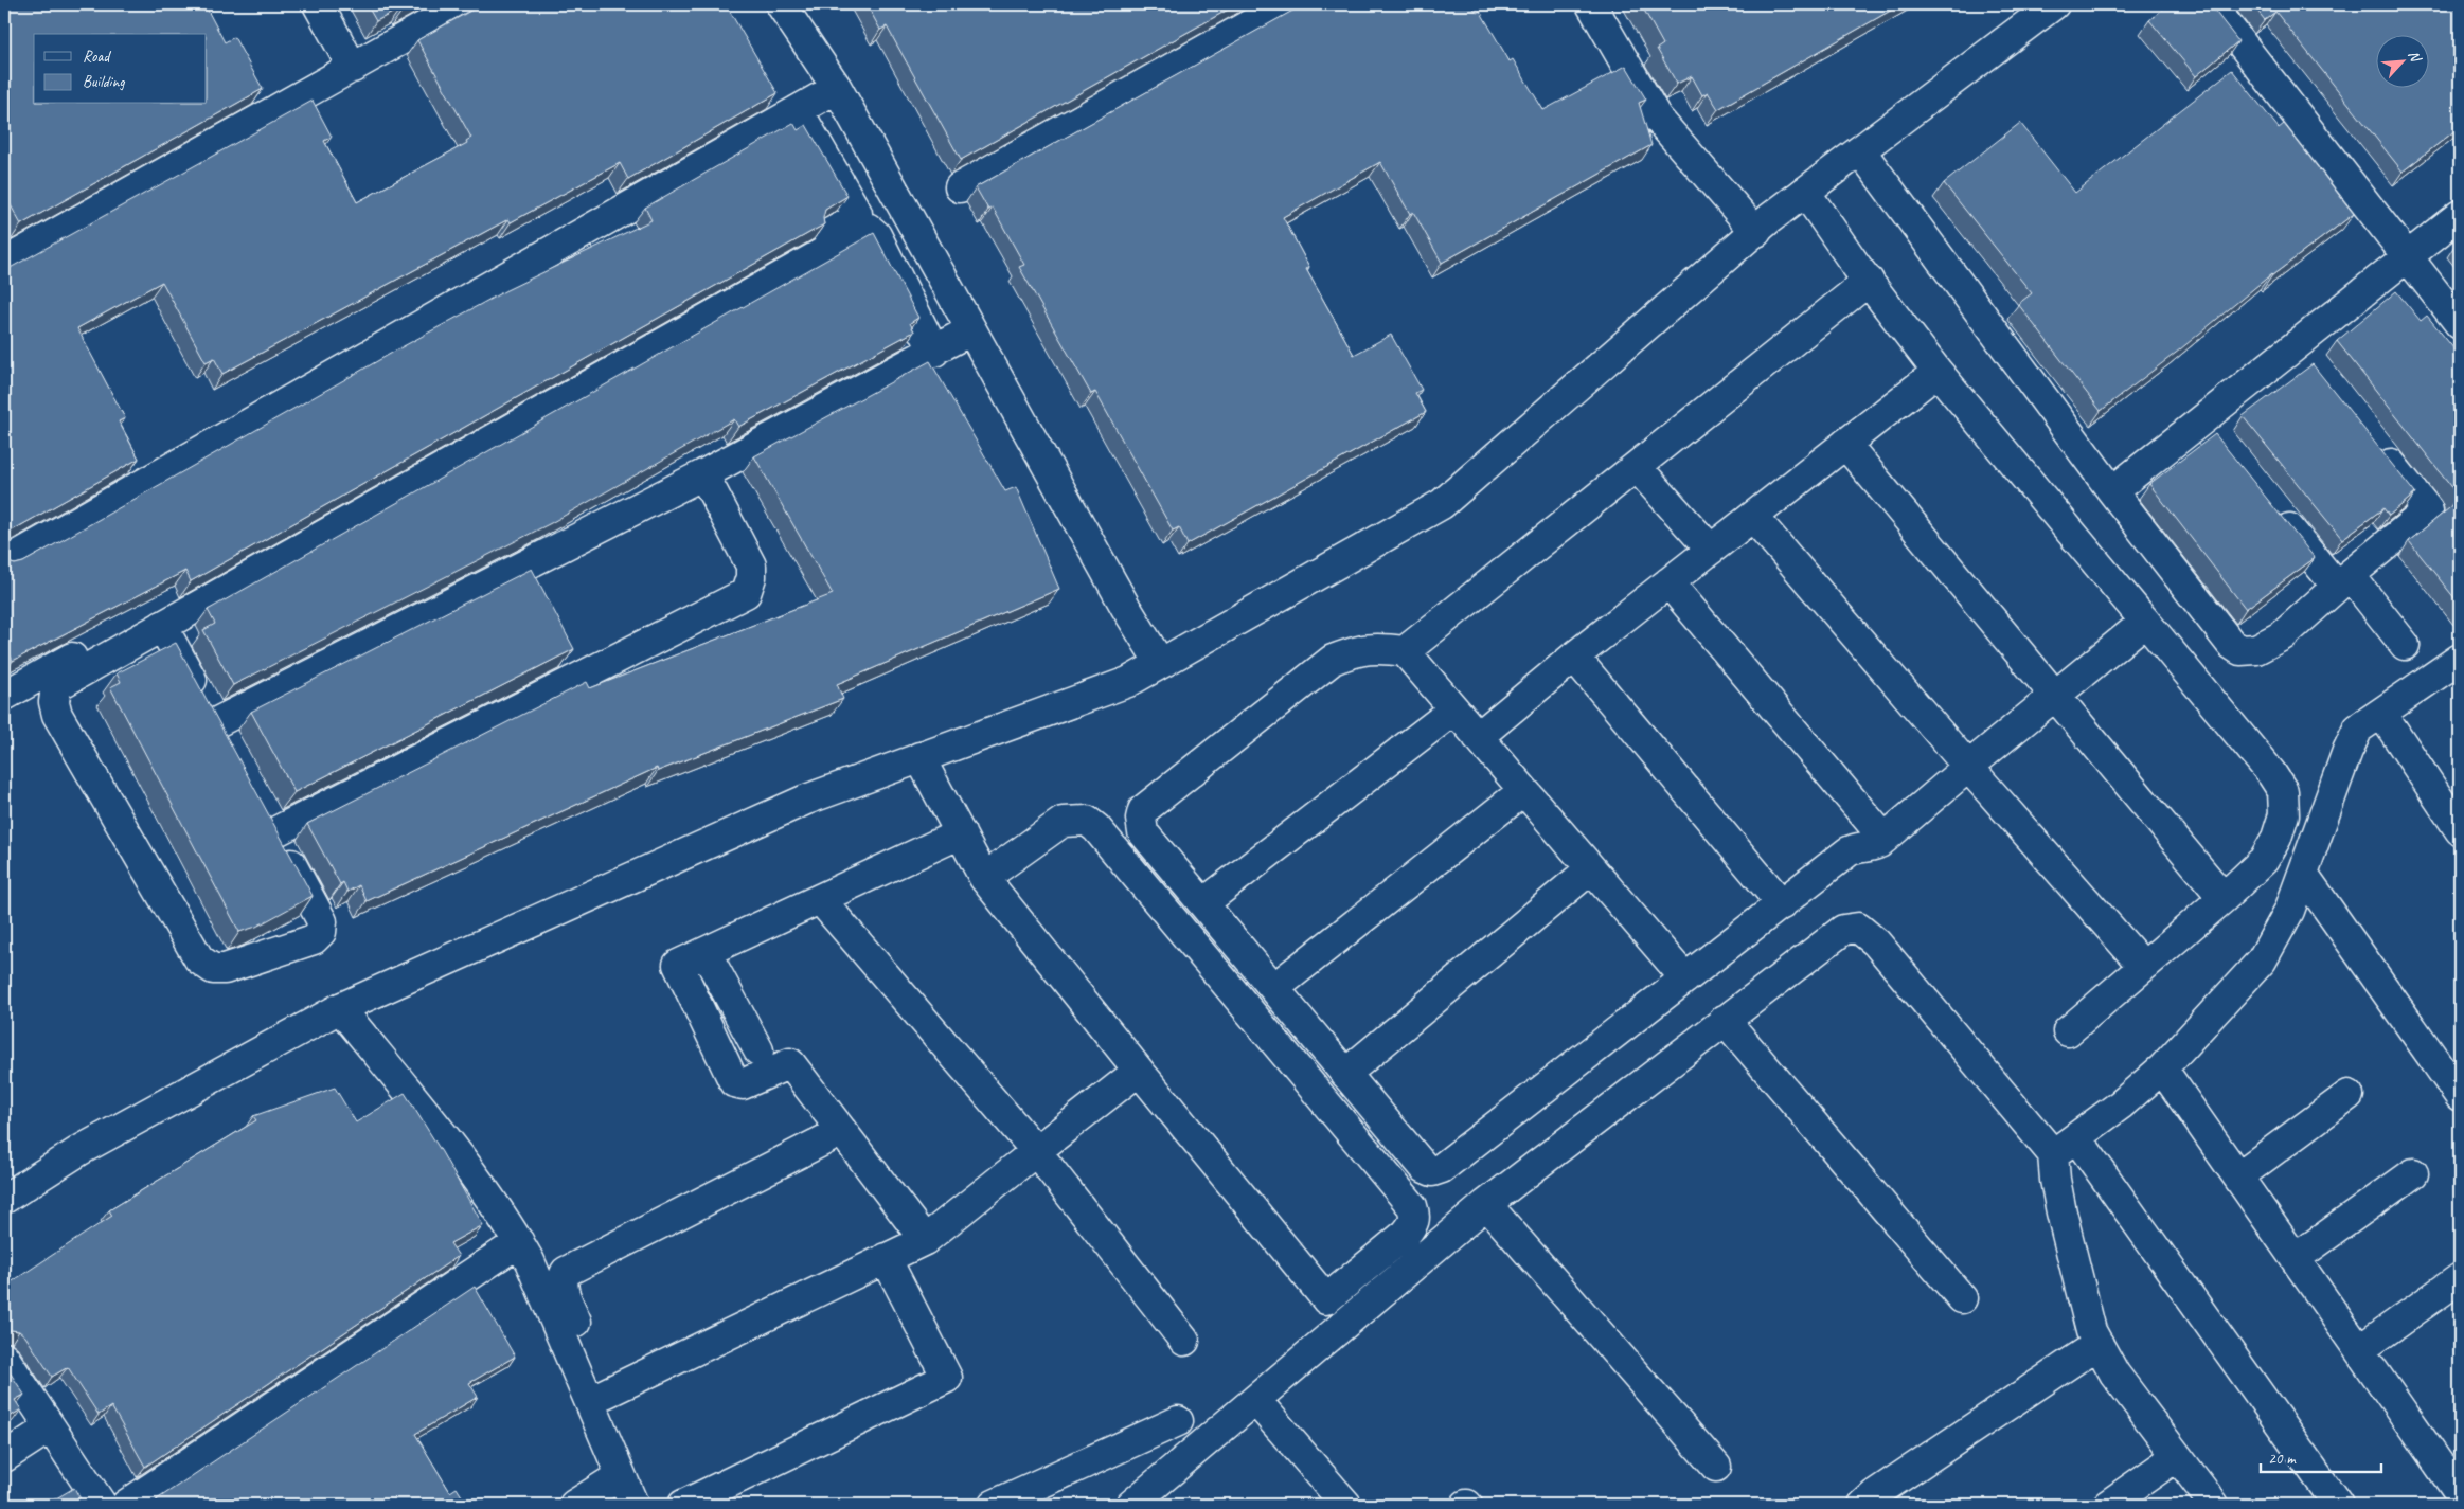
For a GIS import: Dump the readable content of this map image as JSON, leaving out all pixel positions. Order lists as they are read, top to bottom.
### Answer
{
  "legend": ["Road", "Building"],
  "scale_bar": "20 m",
  "north": "top right"
}
